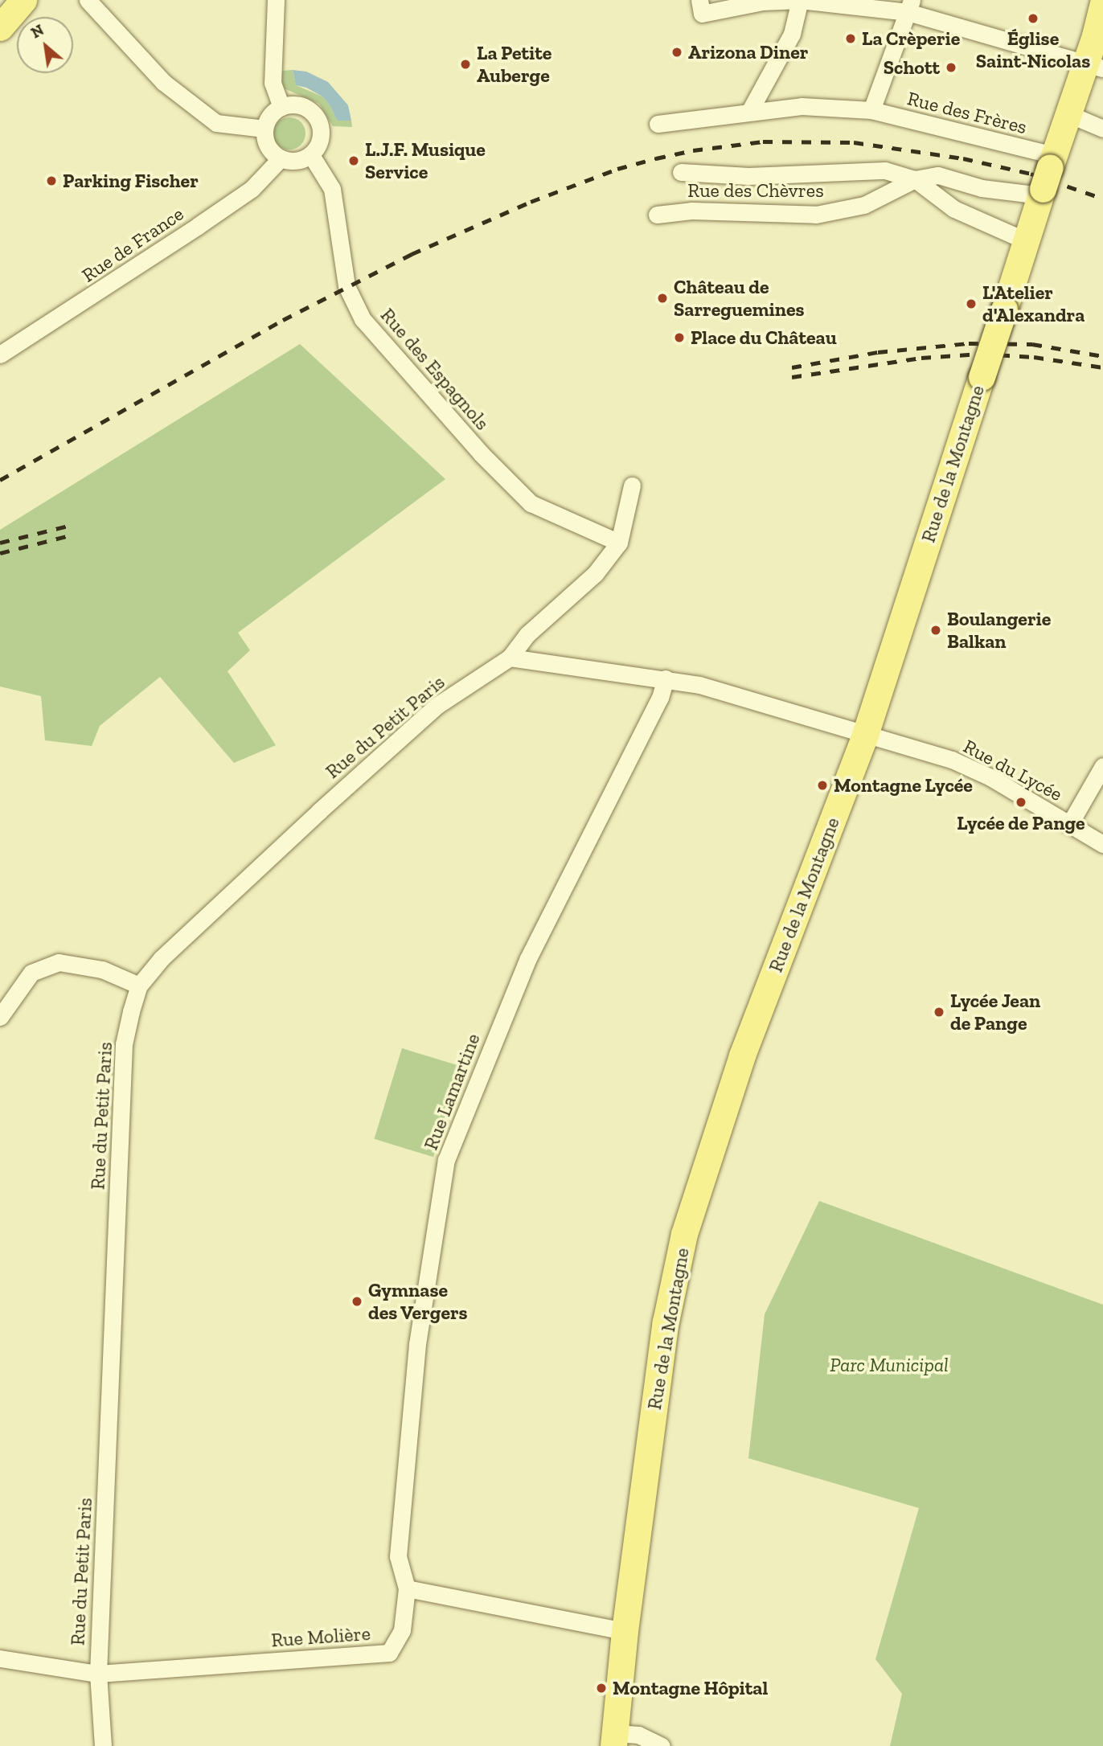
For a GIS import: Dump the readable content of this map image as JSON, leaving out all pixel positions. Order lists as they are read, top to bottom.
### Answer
{
  "streets": {
    "main road": ["Rue de la Montagne"],
    "street": [
      "Rue des Frères",
      "Rue des Chèvres",
      "Rue de France",
      "Rue des Espagnols",
      "Rue du Petit Paris",
      "Rue du Lycée",
      "Rue Lamartine",
      "Rue Molière"
    ]
  },
  "crossings": [
    ["Rue des Frères", "Rue des Chèvres"],
    ["Rue des Frères", "Rue de la Montagne"],
    ["Rue des Chèvres", "Rue de la Montagne"],
    ["Rue de France", "Rue des Espagnols"],
    ["Rue des Espagnols", "Rue du Petit Paris"],
    ["Rue de la Montagne", "Rue du Lycée"],
    ["Rue du Petit Paris", "Rue Molière"],
    ["Rue Lamartine", "Rue Molière"]
  ],
  "parks": ["Parc Municipal"],
  "places": [
    "Église Saint-Nicolas",
    "La Crèperie",
    "Arizona Diner",
    "La Petite Auberge",
    "Schott",
    "L.J.F. Musique Service",
    "Parking Fischer",
    "Château de Sarreguemines",
    "L'Atelier d'Alexandra",
    "Place du Château",
    "Boulangerie Balkan",
    "Montagne Lycée",
    "Lycée de Pange",
    "Lycée Jean de Pange",
    "Gymnase des Vergers",
    "Montagne Hôpital"
  ],
  "north": "top left"
}
